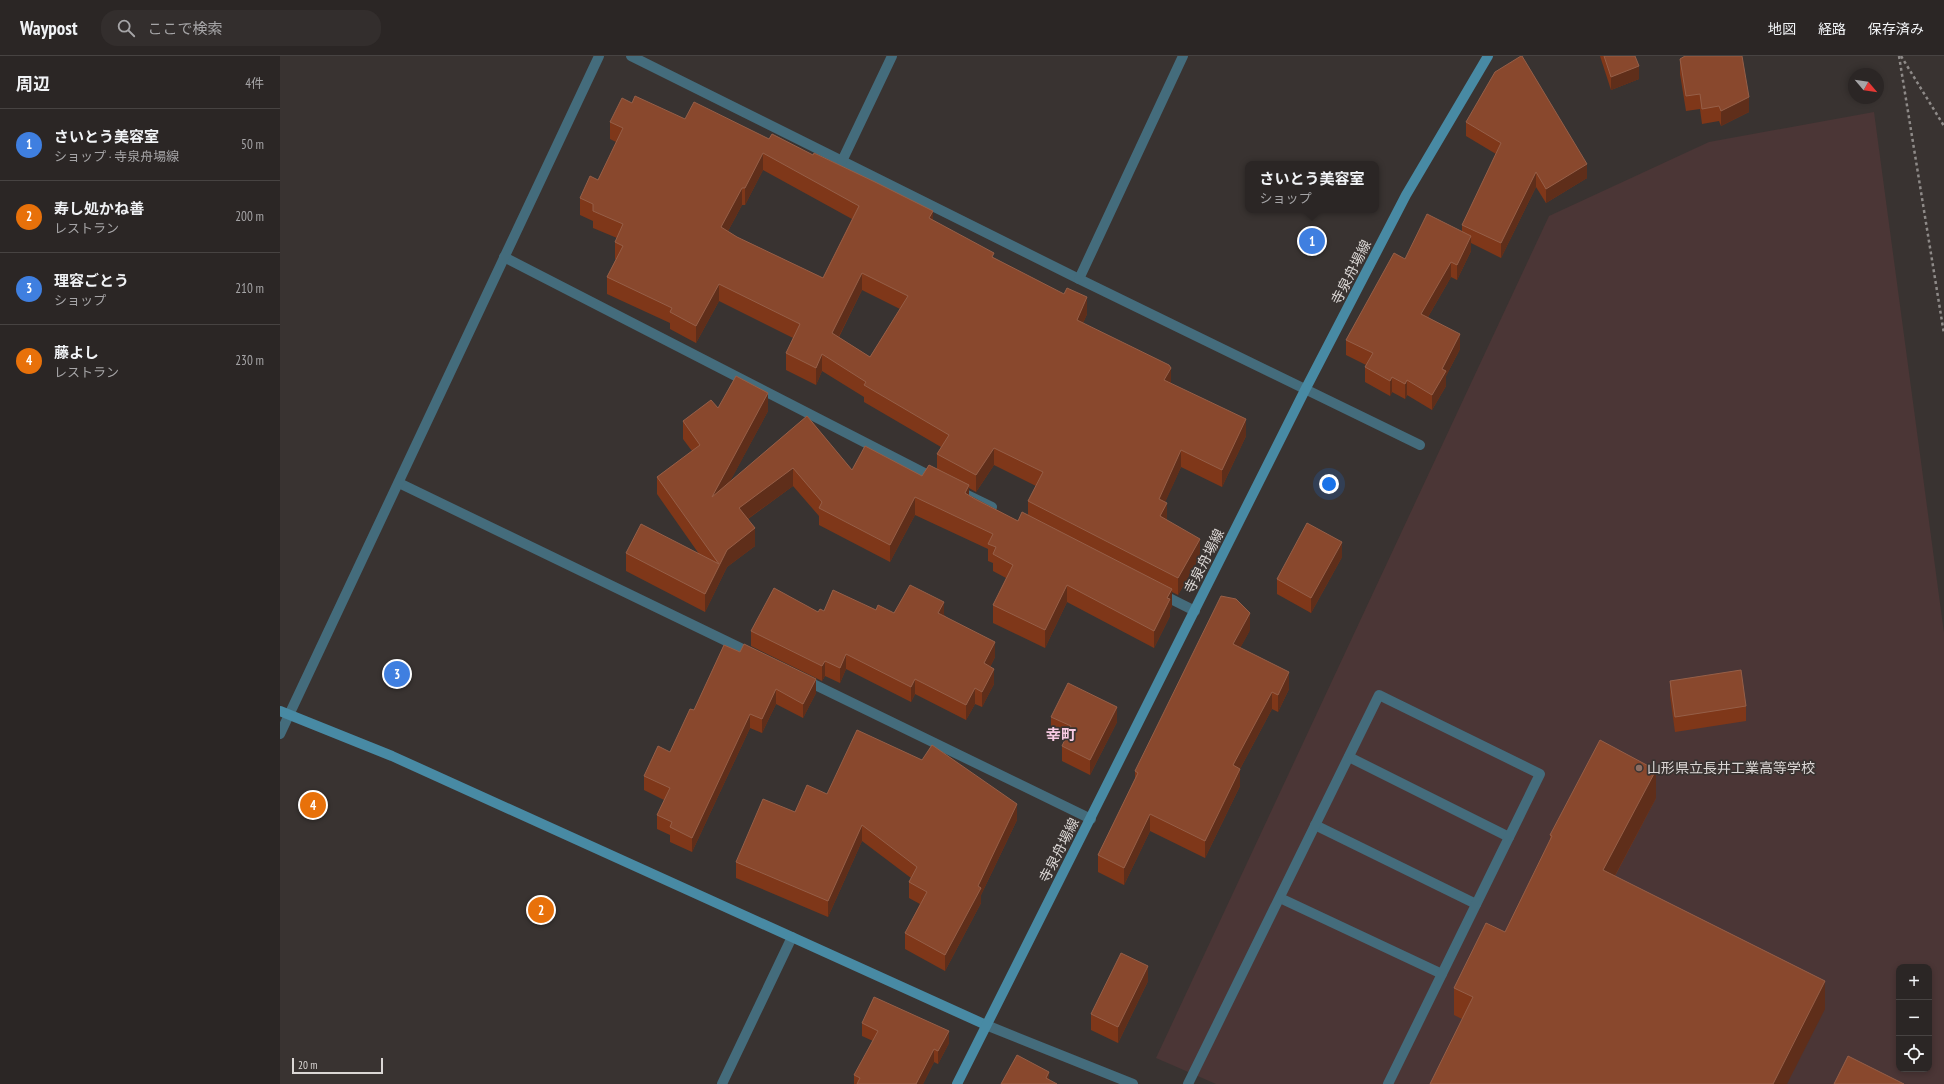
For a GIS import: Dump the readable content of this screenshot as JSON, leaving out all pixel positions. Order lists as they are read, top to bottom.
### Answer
{
  "streets": {
    "main road": ["寺泉舟場線"]
  },
  "districts": ["幸町"],
  "places": ["山形県立長井工業高等学校"],
  "scale_bar": "20 m",
  "north": "bottom right",
  "page": {
    "header": "Waypost",
    "search": "ここで検索",
    "nav": ["地図", "経路", "保存済み"],
    "heading": ["周辺", "4件"],
    "list": [
      {
        "mark": "1",
        "name": "さいとう美容室",
        "note": "ショップ · 寺泉舟場線",
        "value": "50 m"
      },
      {
        "mark": "2",
        "name": "寿し処かね善",
        "note": "レストラン",
        "value": "200 m"
      },
      {
        "mark": "3",
        "name": "理容ごとう",
        "note": "ショップ",
        "value": "210 m"
      },
      {
        "mark": "4",
        "name": "藤よし",
        "note": "レストラン",
        "value": "230 m"
      }
    ],
    "popup": ["さいとう美容室", "ショップ"],
    "pins": [
      "1",
      "3",
      "4",
      "2"
    ],
    "map_buttons": ["+", "−"],
    "scale": "20 m"
  }
}
